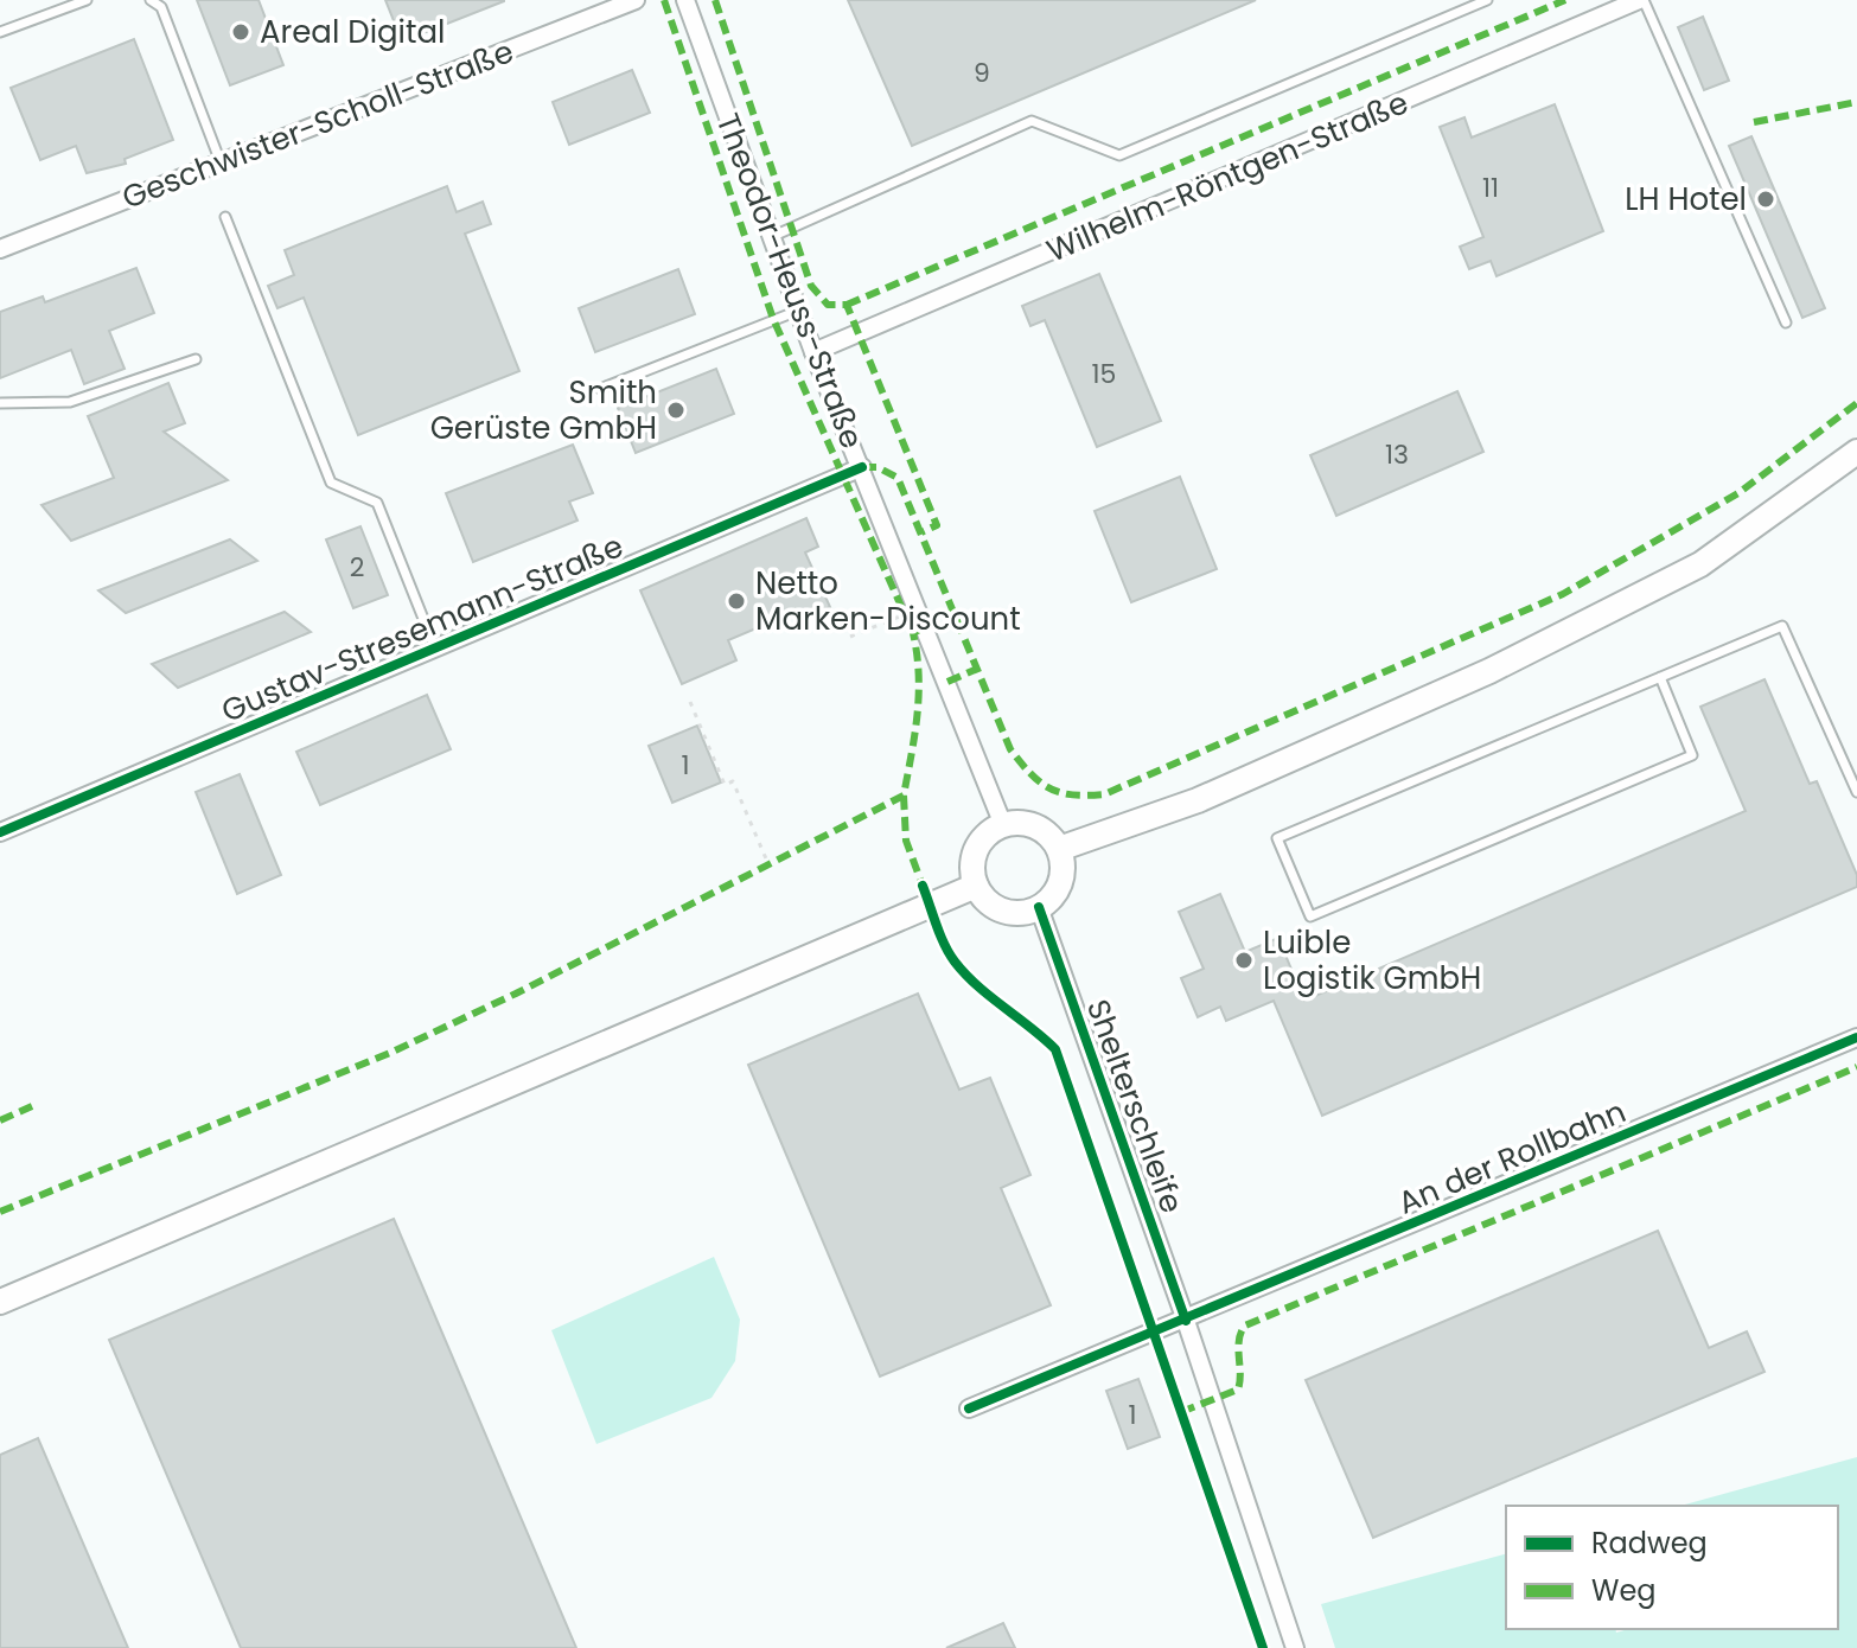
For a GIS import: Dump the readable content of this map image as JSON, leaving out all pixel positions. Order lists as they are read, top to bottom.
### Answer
{
  "streets": {
    "street": [
      "Geschwister-Scholl-Straße",
      "Wilhelm-Röntgen-Straße",
      "Theodor-Heuss-Straße",
      "Gustav-Stresemann-Straße",
      "Shelterschleife",
      "An der Rollbahn"
    ]
  },
  "crossings": [
    ["Wilhelm-Röntgen-Straße", "Theodor-Heuss-Straße"],
    ["Theodor-Heuss-Straße", "Gustav-Stresemann-Straße"],
    ["Theodor-Heuss-Straße", "Shelterschleife"],
    ["Shelterschleife", "An der Rollbahn"]
  ],
  "places": [
    "Areal Digital",
    "LH Hotel",
    "Smith Gerüste GmbH",
    "Netto Marken-Discount",
    "Luible Logistik GmbH"
  ],
  "house_numbers": [
    "9",
    "11",
    "15",
    "13",
    "2",
    "1",
    "1"
  ],
  "legend": ["Radweg", "Weg"]
}
